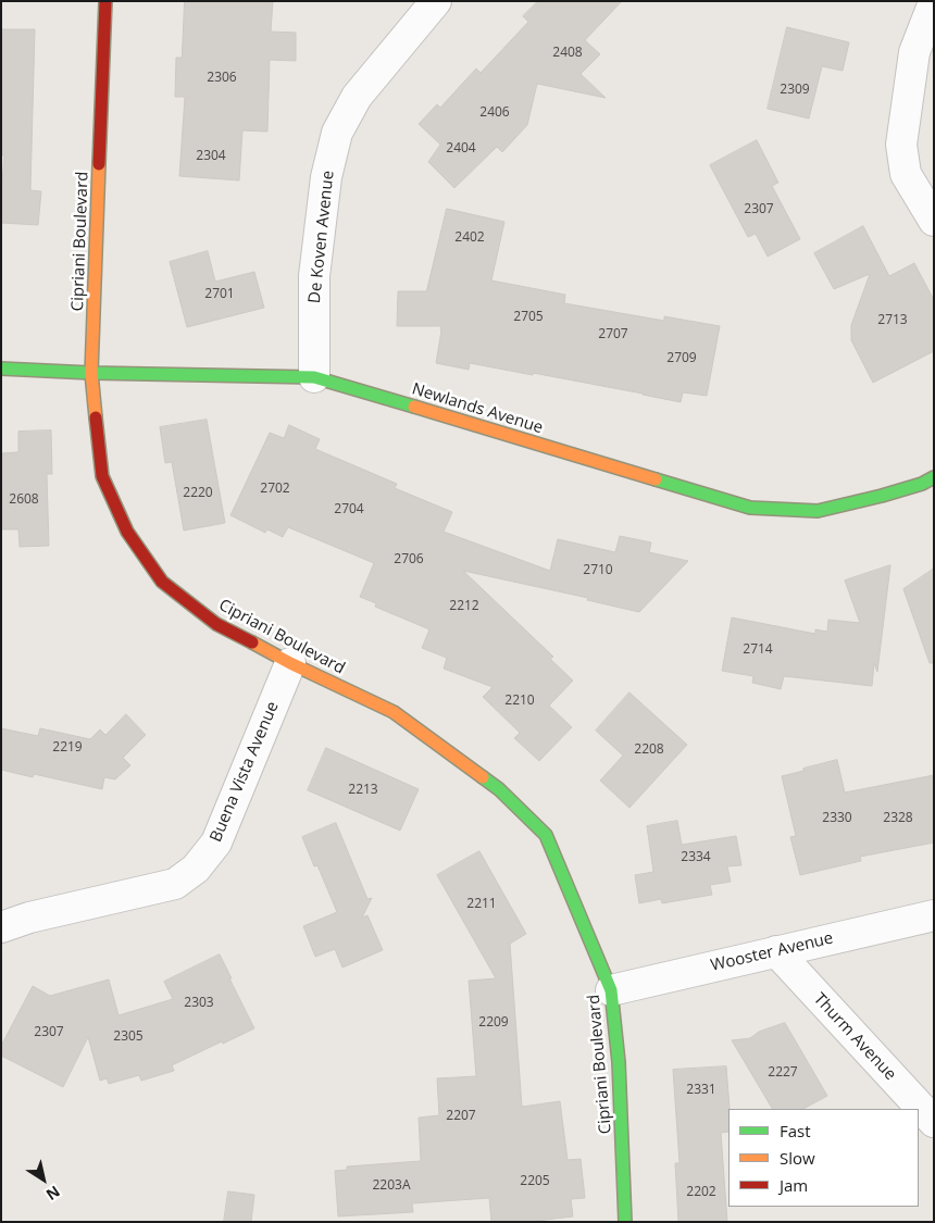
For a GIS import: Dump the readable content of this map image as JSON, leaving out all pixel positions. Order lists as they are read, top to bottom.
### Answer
{
  "streets": {
    "street": [
      "De Koven Avenue",
      "Cipriani Boulevard",
      "Newlands Avenue",
      "Buena Vista Avenue",
      "Wooster Avenue",
      "Thurm Avenue"
    ]
  },
  "crossings": [
    ["De Koven Avenue", "Newlands Avenue"],
    ["Cipriani Boulevard", "Newlands Avenue"],
    ["Cipriani Boulevard", "Buena Vista Avenue"],
    ["Cipriani Boulevard", "Wooster Avenue"],
    ["Wooster Avenue", "Thurm Avenue"]
  ],
  "house_numbers": [
    "2408",
    "2306",
    "2309",
    "2406",
    "2404",
    "2304",
    "2307",
    "2402",
    "2701",
    "2705",
    "2713",
    "2707",
    "2709",
    "2702",
    "2220",
    "2608",
    "2704",
    "2706",
    "2710",
    "2212",
    "2714",
    "2210",
    "2219",
    "2208",
    "2213",
    "2330",
    "2328",
    "2334",
    "2211",
    "2303",
    "2209",
    "2307",
    "2305",
    "2227",
    "2331",
    "2207",
    "2205",
    "2203A",
    "2202"
  ],
  "legend": ["Fast", "Slow", "Jam"],
  "north": "bottom right"
}
